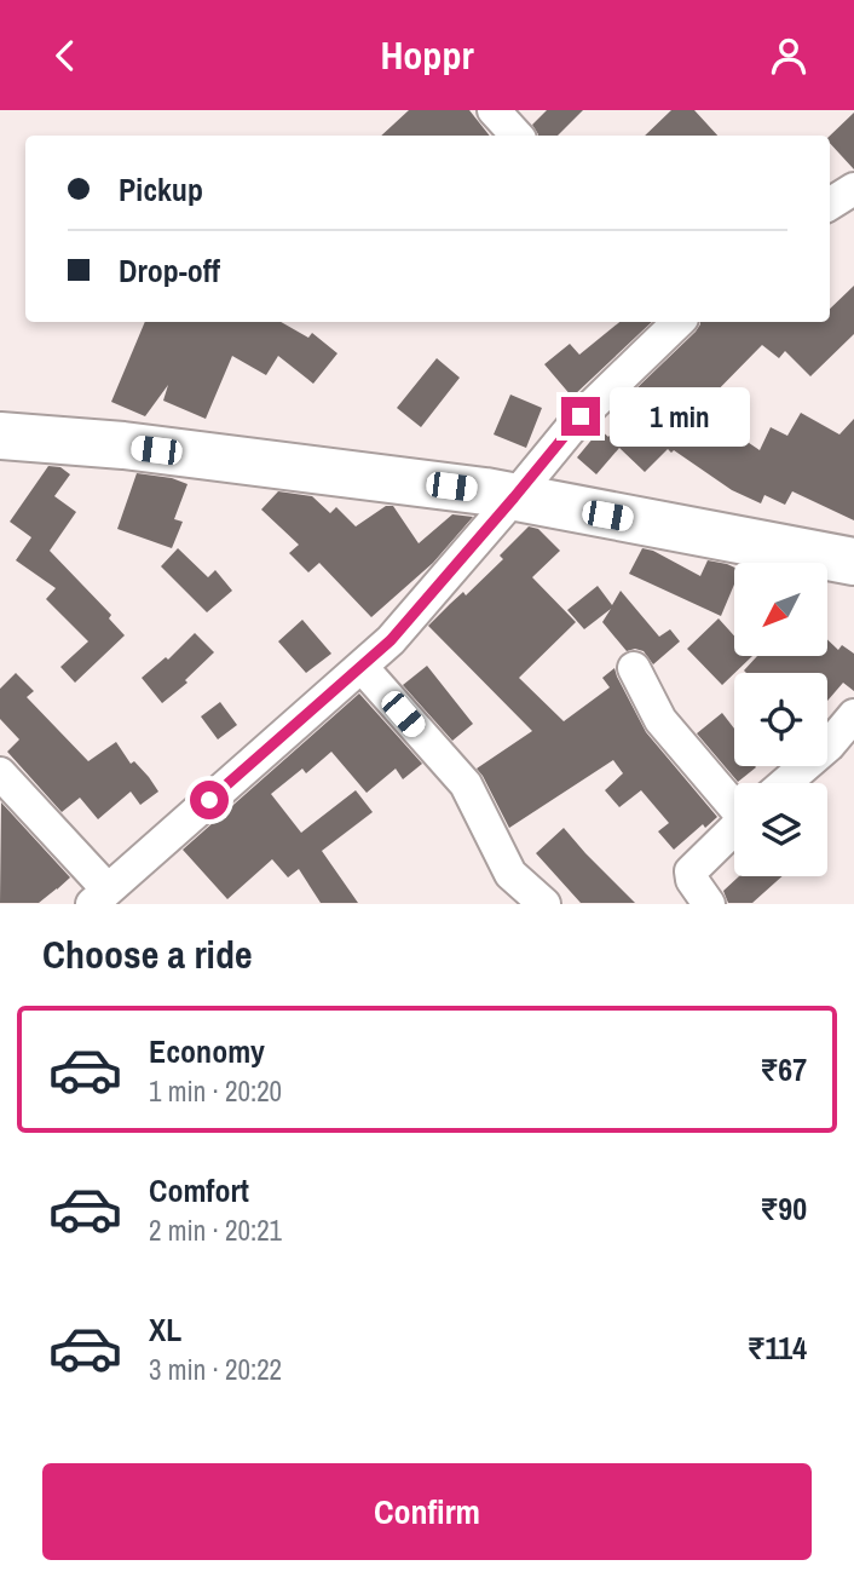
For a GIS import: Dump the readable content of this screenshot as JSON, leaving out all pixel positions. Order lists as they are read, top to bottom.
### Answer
{
  "north": "bottom left",
  "page": {
    "header": "Hoppr",
    "banner": ["Pickup", "Drop-off"],
    "bubble": "1 min",
    "heading": "Choose a ride",
    "list": [
      {
        "name": "Economy",
        "note": "1 min · 20:20",
        "value": "₹67"
      },
      {
        "name": "Comfort",
        "note": "2 min · 20:21",
        "value": "₹90"
      },
      {
        "name": "XL",
        "note": "3 min · 20:22",
        "value": "₹114"
      }
    ],
    "buttons": "Confirm"
  }
}
